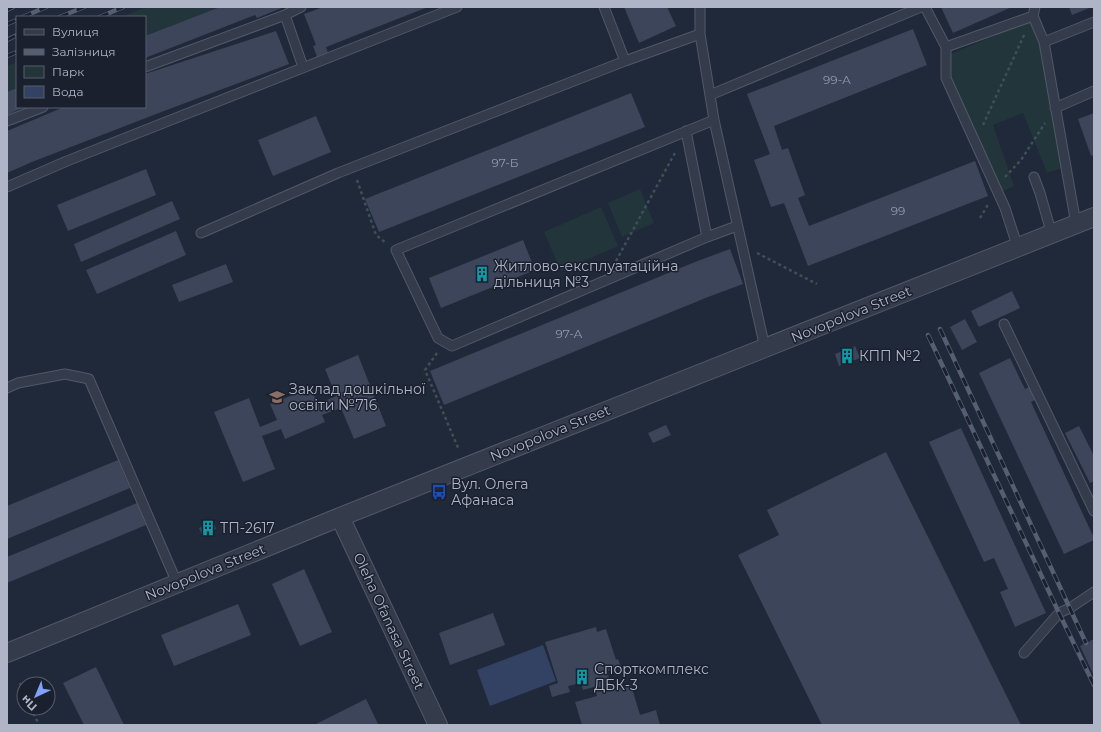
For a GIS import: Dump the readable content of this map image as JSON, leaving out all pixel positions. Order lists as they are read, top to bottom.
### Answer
{
  "streets": {
    "street": ["Novopolova Street", "Oleha Ofanasa Street"]
  },
  "crossings": [
    ["Novopolova Street", "Oleha Ofanasa Street"]
  ],
  "places": {
    "building": [
      "Житлово-експлуатаційна дільниця №3",
      "КПП №2",
      "ТП-2617",
      "Спорткомплекс ДБК-3"
    ],
    "school or university": ["Заклад дошкільної освіти №716"],
    "bus stop": ["Вул. Олега Афанаса"]
  },
  "house_numbers": [
    "99-А",
    "97-Б",
    "99",
    "97-А"
  ],
  "legend": [
    "Вулиця",
    "Залізниця",
    "Парк",
    "Вода"
  ],
  "north": "bottom left"
}
